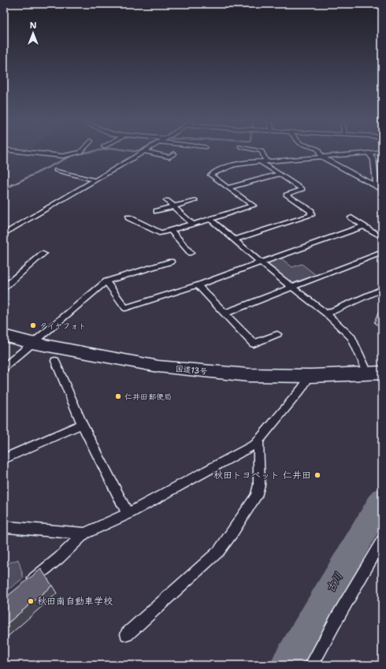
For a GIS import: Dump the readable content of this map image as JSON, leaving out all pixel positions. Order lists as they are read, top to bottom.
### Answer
{
  "streets": {
    "highway": ["国道13号"]
  },
  "water": ["古川"],
  "places": [
    "タイヤフォト",
    "仁井田郵便局",
    "秋田トヨペット 仁井田",
    "秋田南自動車学校"
  ],
  "north": "top"
}
